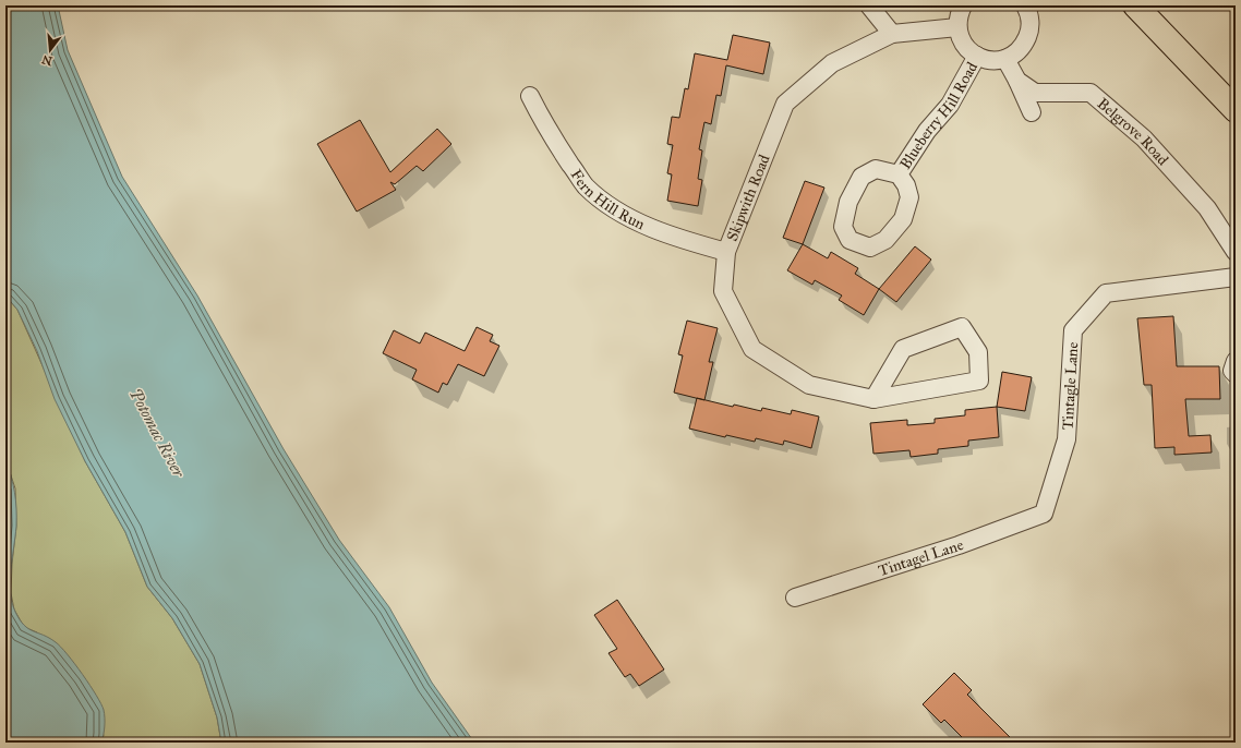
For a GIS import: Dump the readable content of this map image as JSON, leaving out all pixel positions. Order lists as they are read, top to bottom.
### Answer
{
  "streets": {
    "street": [
      "Blueberry Hill Road",
      "Belgrove Road",
      "Fern Hill Run",
      "Skipwith Road",
      "Tintagle Lane",
      "Tintagel Lane"
    ]
  },
  "crossings": [
    ["Fern Hill Run", "Skipwith Road"],
    ["Tintagle Lane", "Tintagel Lane"]
  ],
  "water": ["Potomac River"],
  "north": "bottom"
}
